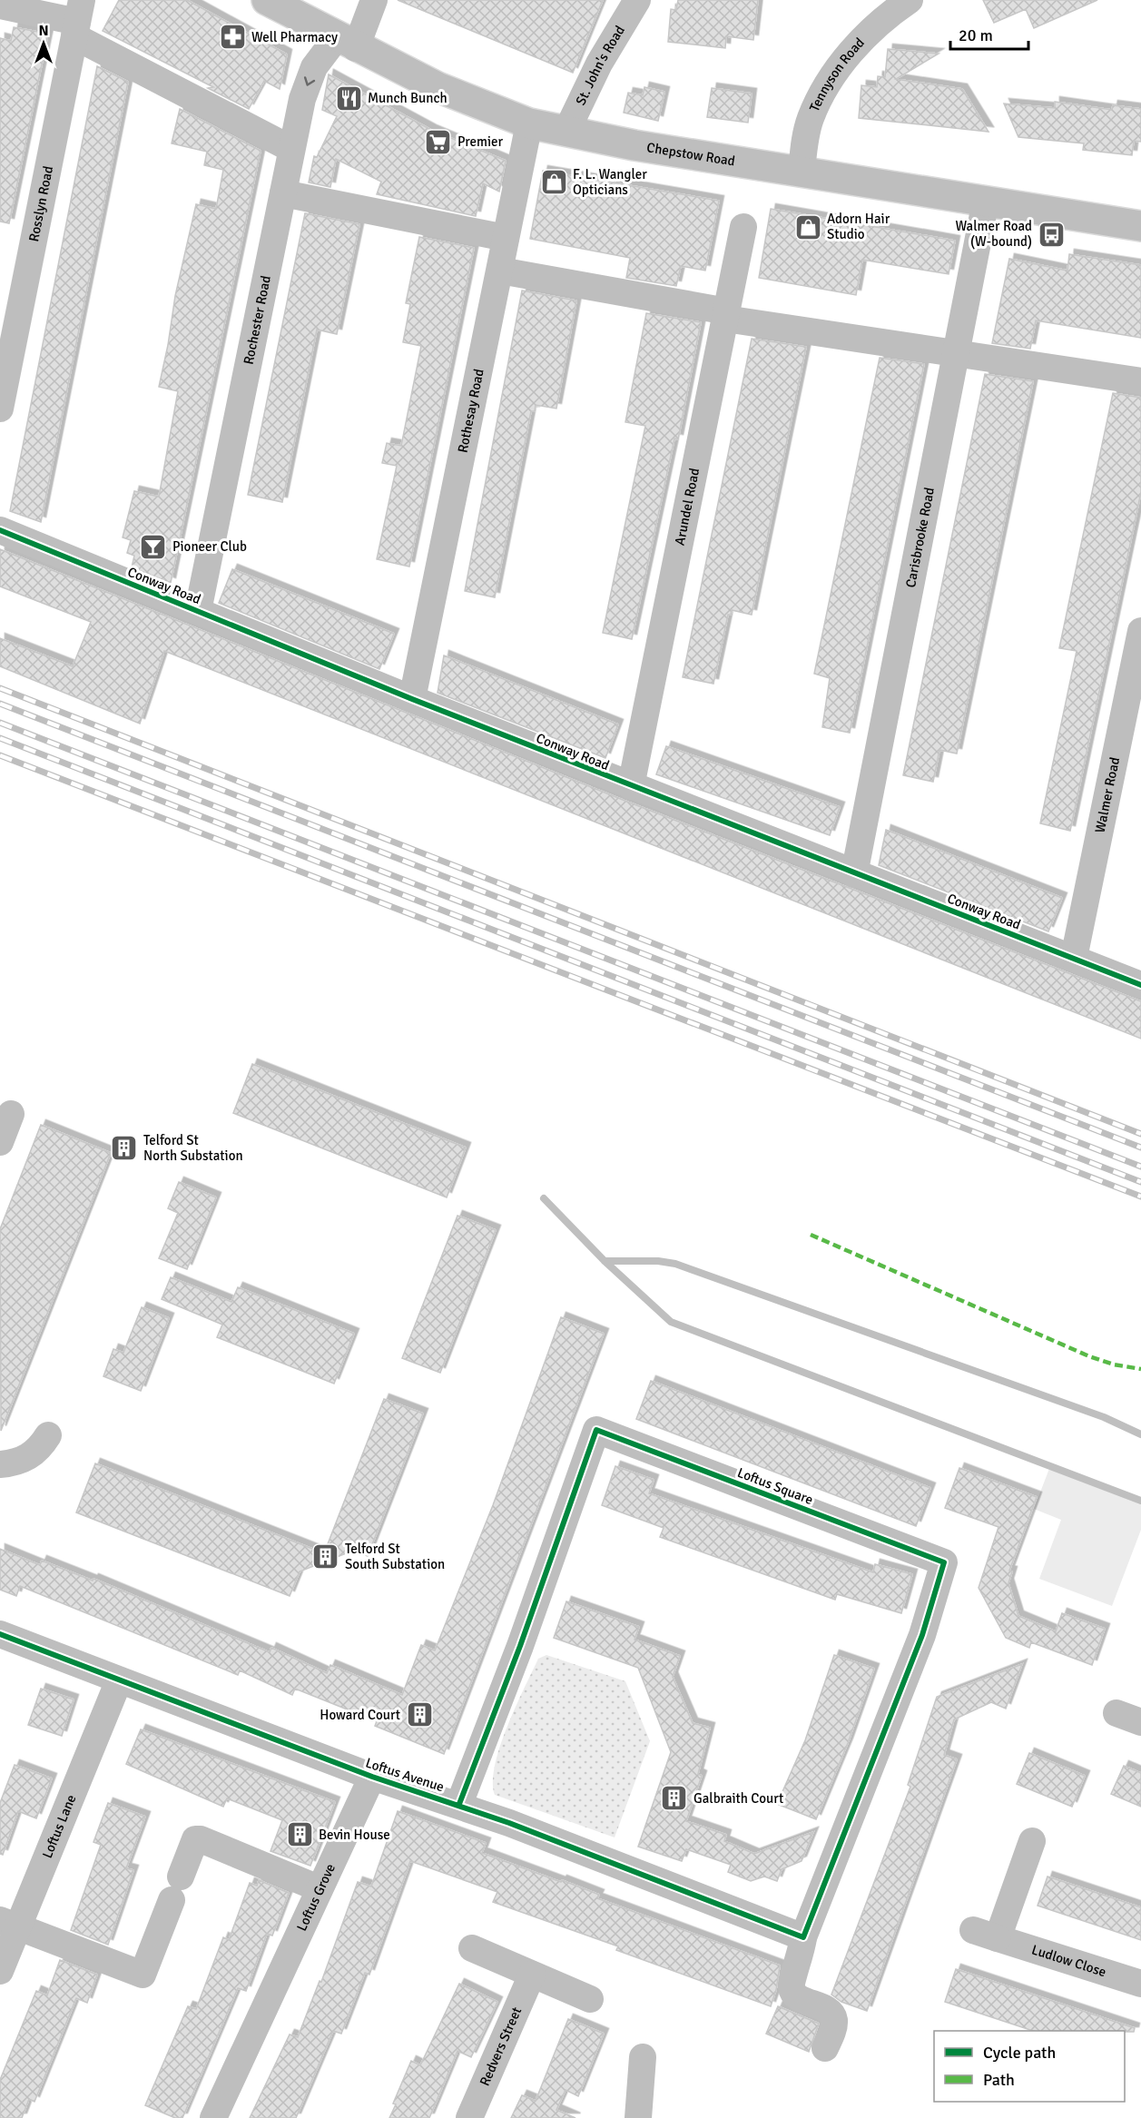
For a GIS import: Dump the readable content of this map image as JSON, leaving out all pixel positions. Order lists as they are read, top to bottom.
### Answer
{
  "streets": {
    "main road": ["Chepstow Road"],
    "street": [
      "St. John's Road",
      "Tennyson Road",
      "Rosslyn Road",
      "Rochester Road",
      "Rothesay Road",
      "Arundel Road",
      "Carisbrooke Road",
      "Conway Road",
      "Walmer Road",
      "Loftus Square",
      "Loftus Avenue",
      "Loftus Lane",
      "Loftus Grove",
      "Ludlow Close",
      "Redvers Street"
    ]
  },
  "crossings": [
    ["St. John's Road", "Chepstow Road"],
    ["Tennyson Road", "Chepstow Road"],
    ["Chepstow Road", "Rochester Road"],
    ["Chepstow Road", "Rothesay Road"],
    ["Chepstow Road", "Carisbrooke Road"],
    ["Rochester Road", "Conway Road"],
    ["Rothesay Road", "Conway Road"],
    ["Arundel Road", "Conway Road"],
    ["Carisbrooke Road", "Conway Road"],
    ["Conway Road", "Walmer Road"],
    ["Loftus Square", "Loftus Avenue"],
    ["Loftus Avenue", "Loftus Lane"],
    ["Loftus Avenue", "Loftus Grove"]
  ],
  "places": {
    "pharmacy": ["Well Pharmacy"],
    "restaurant": ["Munch Bunch"],
    "supermarket": ["Premier"],
    "shop": ["F. L. Wangler Opticians", "Adorn Hair Studio"],
    "bus stop": ["Walmer Road (W-bound)"],
    "bar": ["Pioneer Club"],
    "building": [
      "Telford St North Substation",
      "Telford St South Substation",
      "Howard Court",
      "Galbraith Court",
      "Bevin House"
    ]
  },
  "legend": ["Cycle path", "Path"],
  "scale_bar": "20 m",
  "north": "top"
}
